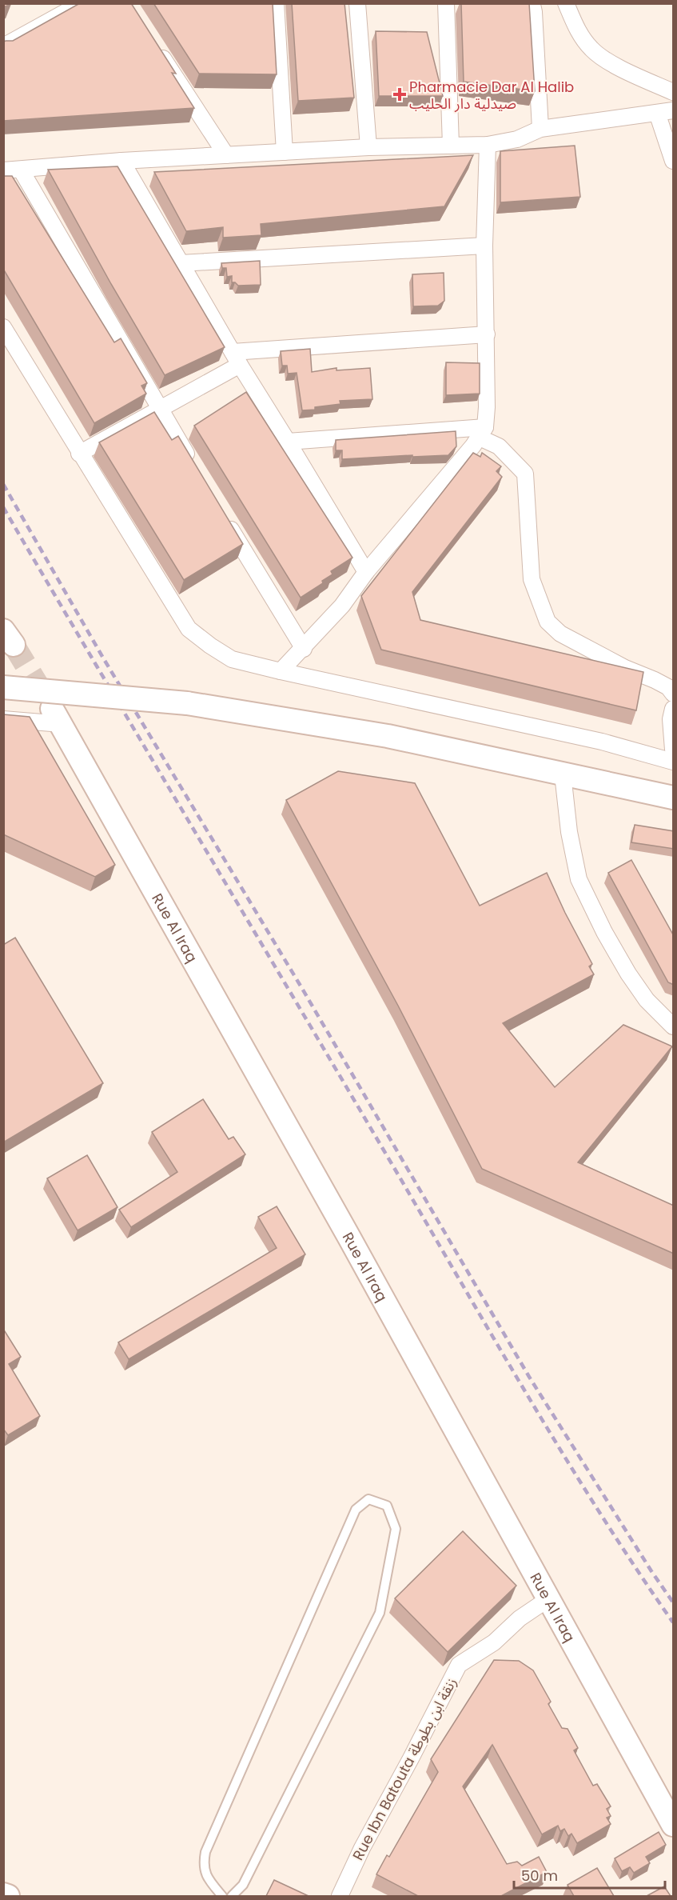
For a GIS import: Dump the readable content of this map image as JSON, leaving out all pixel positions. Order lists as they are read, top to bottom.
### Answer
{
  "streets": {
    "street": ["Rue Al Iraq", "Rue Ibn Batouta زنقة ابن بطوطة"]
  },
  "crossings": [
    ["Rue Al Iraq", "Rue Ibn Batouta زنقة ابن بطوطة"]
  ],
  "places": {
    "health": ["Pharmacie Dar Al Halib صيدلية دار الحليب"]
  },
  "scale_bar": "50 m"
}
